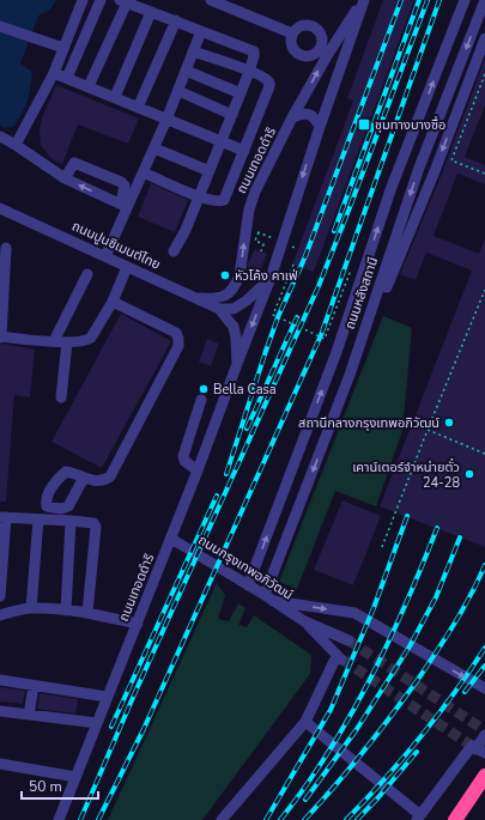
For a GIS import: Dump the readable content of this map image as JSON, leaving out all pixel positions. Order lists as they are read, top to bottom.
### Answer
{
  "streets": {
    "street": [
      "ถนนเทอดดำริ",
      "ถนนปูนซิเมนต์ไทย",
      "ถนนหลังสถานี",
      "ถนนกรุงเทพอภิวัฒน์"
    ]
  },
  "crossings": [
    ["ถนนเทอดดำริ", "ถนนปูนซิเมนต์ไทย"],
    ["ถนนเทอดดำริ", "ถนนกรุงเทพอภิวัฒน์"],
    ["ถนนหลังสถานี", "ถนนกรุงเทพอภิวัฒน์"]
  ],
  "places": {
    "transit": ["ชุมทางบางซื่อ"],
    "other": [
      "หัวโค้ง คาเฟ่",
      "Bella Casa",
      "สถานีกลางกรุงเทพอภิวัฒน์",
      "เคาน์เตอร์จำหน่ายตั๋ว 24-28"
    ]
  },
  "scale_bar": "50 m"
}
